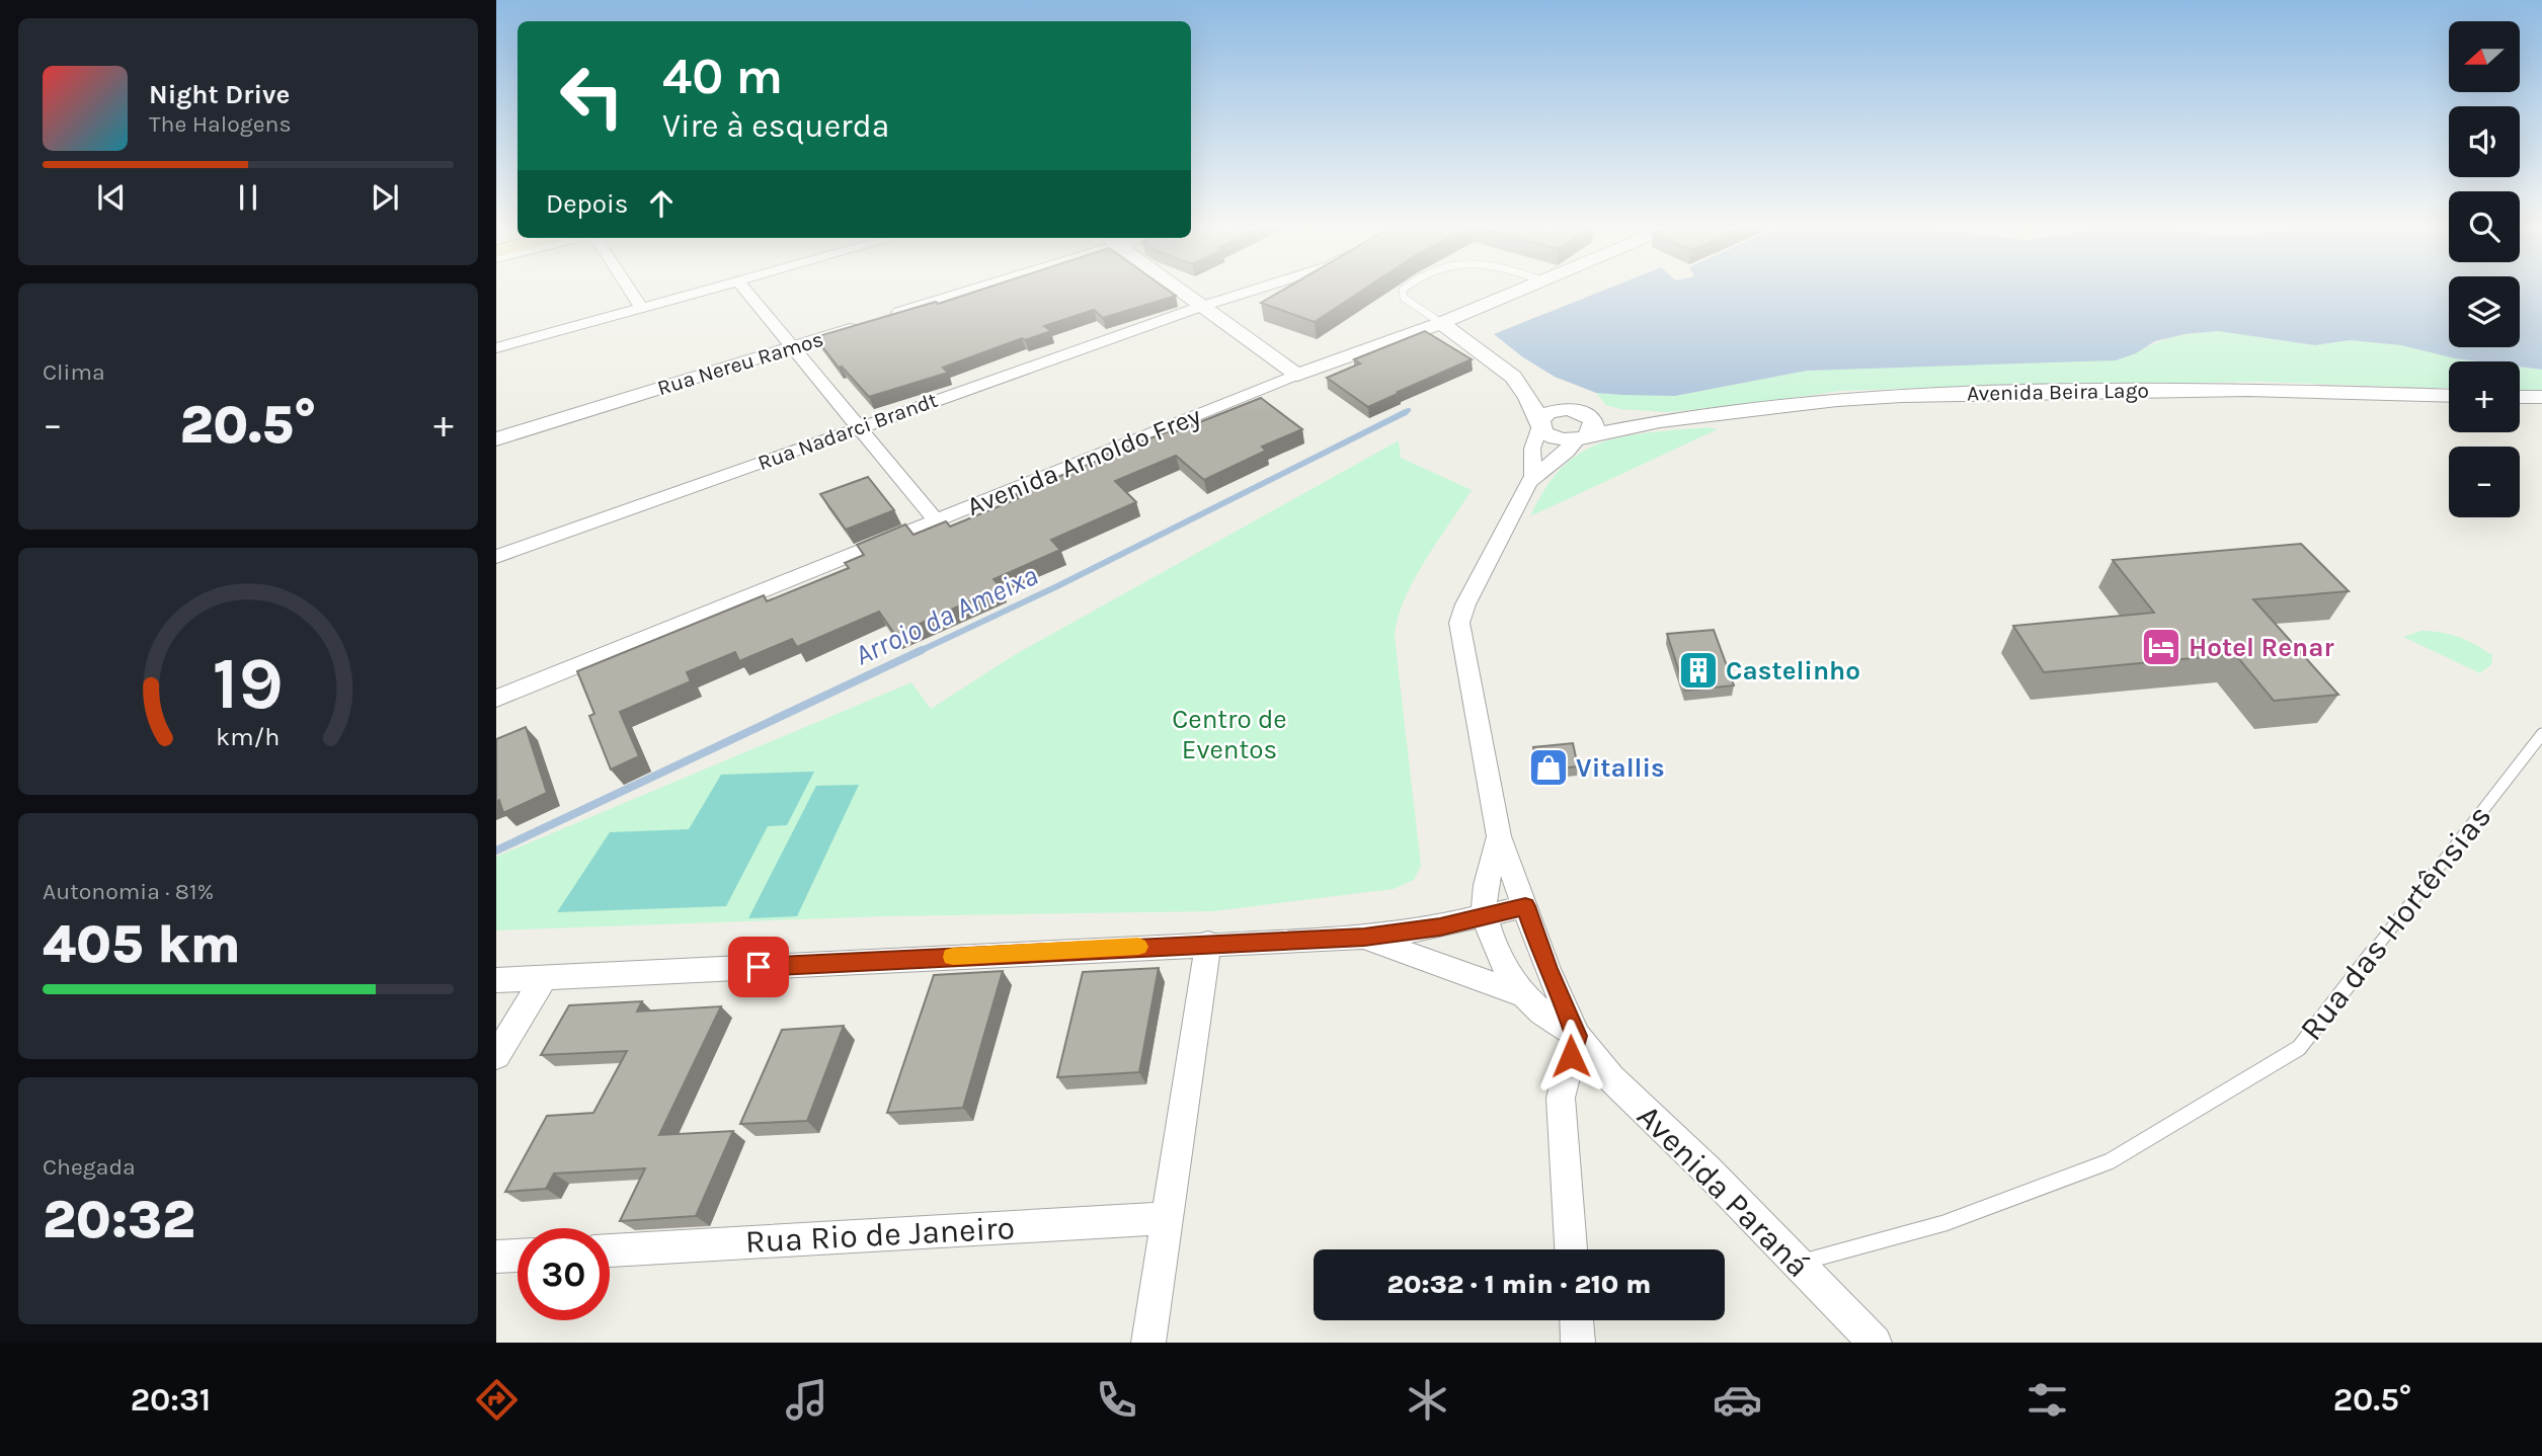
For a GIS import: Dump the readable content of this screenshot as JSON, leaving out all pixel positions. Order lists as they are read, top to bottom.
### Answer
{
  "streets": {
    "street": [
      "Rua Nereu Ramos",
      "Avenida Beira Lago",
      "Rua Nadarci Brandt",
      "Avenida Arnoldo Frey",
      "Avenida Paraná",
      "Rua Rio de Janeiro"
    ],
    "lane": ["Rua das Hortênsias"]
  },
  "crossings": [
    ["Avenida Beira Lago", "Avenida Paraná"],
    ["Rua das Hortênsias", "Avenida Paraná"]
  ],
  "water": ["Arroio da Ameixa"],
  "parks": ["Centro de Eventos"],
  "places": {
    "hotel": ["Hotel Renar"],
    "building": ["Castelinho"],
    "shop": ["Vitallis"]
  },
  "north": "left",
  "page": {
    "map_buttons": ["+", "−"],
    "turn": ["40 m", "Vire à esquerda"],
    "song": ["Night Drive", "The Halogens"],
    "then": "Depois",
    "tile": [
      "Clima",
      ["Autonomia · 81%", "405 km"],
      ["Chegada", "20:32"]
    ],
    "heat": ["−", "20.5°", "+"],
    "limit": "30",
    "trip": "20:32 · 1 min · 210 m",
    "tabs": ["20:31", "20.5°"],
    "gauge": ["19", "km/h"]
  }
}
